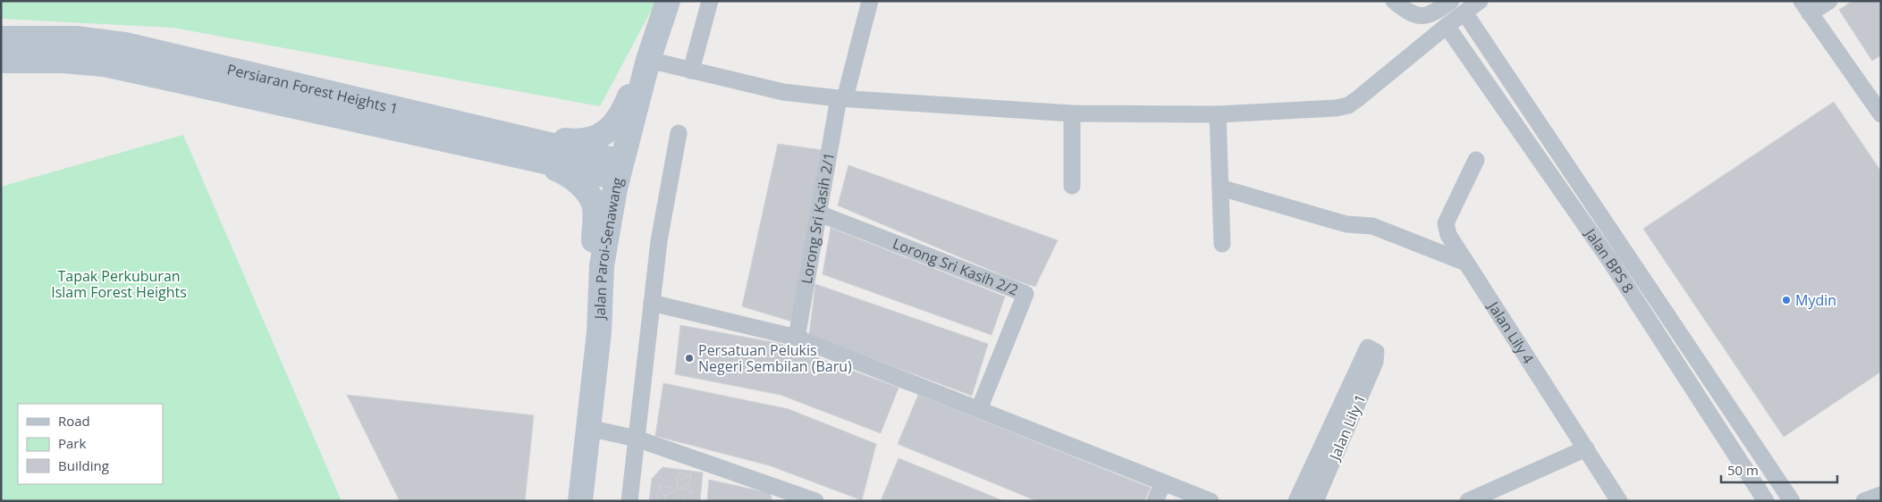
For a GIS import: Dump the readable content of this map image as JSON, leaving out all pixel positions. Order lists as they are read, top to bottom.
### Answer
{
  "streets": {
    "street": [
      "Persiaran Forest Heights 1",
      "Lorong Sri Kasih 2/1",
      "Jalan Paroi-Senawang",
      "Jalan BPS 8",
      "Lorong Sri Kasih 2/2",
      "Jalan Lily 4",
      "Jalan Lily 1"
    ]
  },
  "crossings": [
    ["Persiaran Forest Heights 1", "Jalan Paroi-Senawang"],
    ["Lorong Sri Kasih 2/1", "Lorong Sri Kasih 2/2"]
  ],
  "parks": ["Tapak Perkuburan Islam Forest Heights"],
  "places": ["Mydin", "Persatuan Pelukis Negeri Sembilan (Baru)"],
  "legend": ["Road", "Park", "Building"],
  "scale_bar": "50 m"
}
